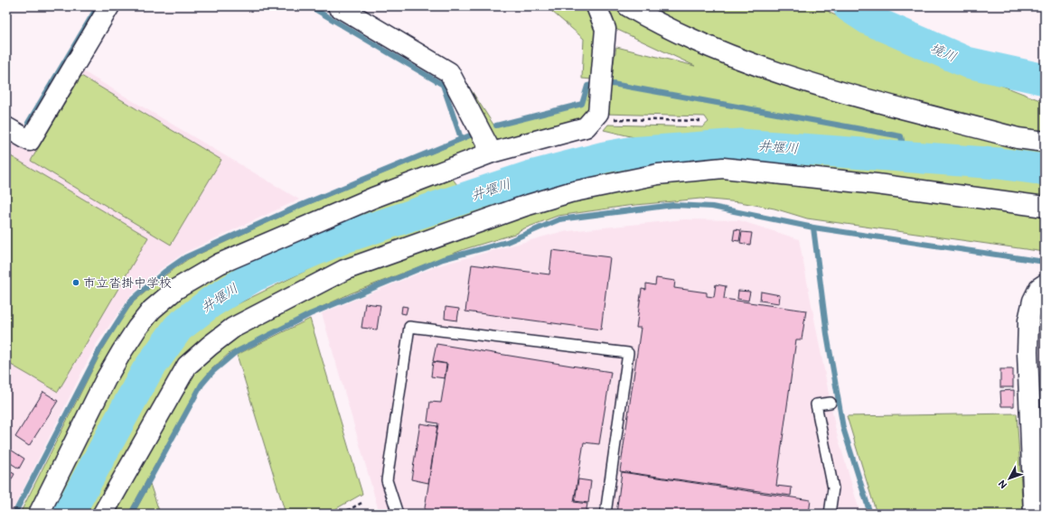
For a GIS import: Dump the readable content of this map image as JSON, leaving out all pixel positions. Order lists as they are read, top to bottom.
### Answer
{
  "water": ["境川", "井堰川"],
  "places": ["市立沓掛中学校"],
  "north": "bottom left"
}
